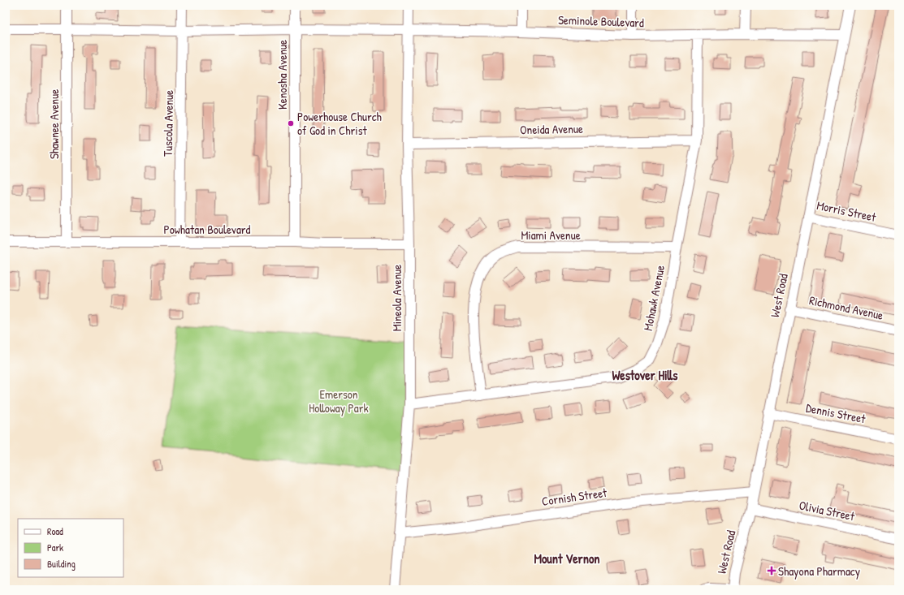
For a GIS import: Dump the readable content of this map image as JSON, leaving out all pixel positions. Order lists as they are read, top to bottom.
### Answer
{
  "streets": {
    "street": [
      "Seminole Boulevard",
      "Kenosha Avenue",
      "Tuscola Avenue",
      "Shawnee Avenue",
      "Oneida Avenue",
      "Morris Street",
      "Powhatan Boulevard",
      "Miami Avenue",
      "West Road",
      "Mineola Avenue",
      "Mohawk Avenue",
      "Richmond Avenue",
      "Dennis Street",
      "Cornish Street",
      "Olivia Street"
    ]
  },
  "crossings": [
    ["Seminole Boulevard", "Kenosha Avenue"],
    ["Seminole Boulevard", "Tuscola Avenue"],
    ["Seminole Boulevard", "Shawnee Avenue"],
    ["Seminole Boulevard", "West Road"],
    ["Seminole Boulevard", "Mineola Avenue"],
    ["Seminole Boulevard", "Mohawk Avenue"],
    ["Kenosha Avenue", "Powhatan Boulevard"],
    ["Tuscola Avenue", "Powhatan Boulevard"],
    ["Shawnee Avenue", "Powhatan Boulevard"],
    ["Oneida Avenue", "Mineola Avenue"],
    ["Oneida Avenue", "Mohawk Avenue"],
    ["Morris Street", "West Road"],
    ["Powhatan Boulevard", "Mineola Avenue"],
    ["Miami Avenue", "Mohawk Avenue"],
    ["West Road", "Richmond Avenue"],
    ["West Road", "Dennis Street"],
    ["West Road", "Cornish Street"],
    ["West Road", "Olivia Street"],
    ["Mineola Avenue", "Mohawk Avenue"],
    ["Mineola Avenue", "Cornish Street"]
  ],
  "districts": ["Westover Hills", "Mount Vernon"],
  "parks": ["Emerson Holloway Park"],
  "places": {
    "other": ["Powerhouse Church of God in Christ"],
    "health": ["Shayona Pharmacy"]
  },
  "legend": ["Road", "Park", "Building"]
}
